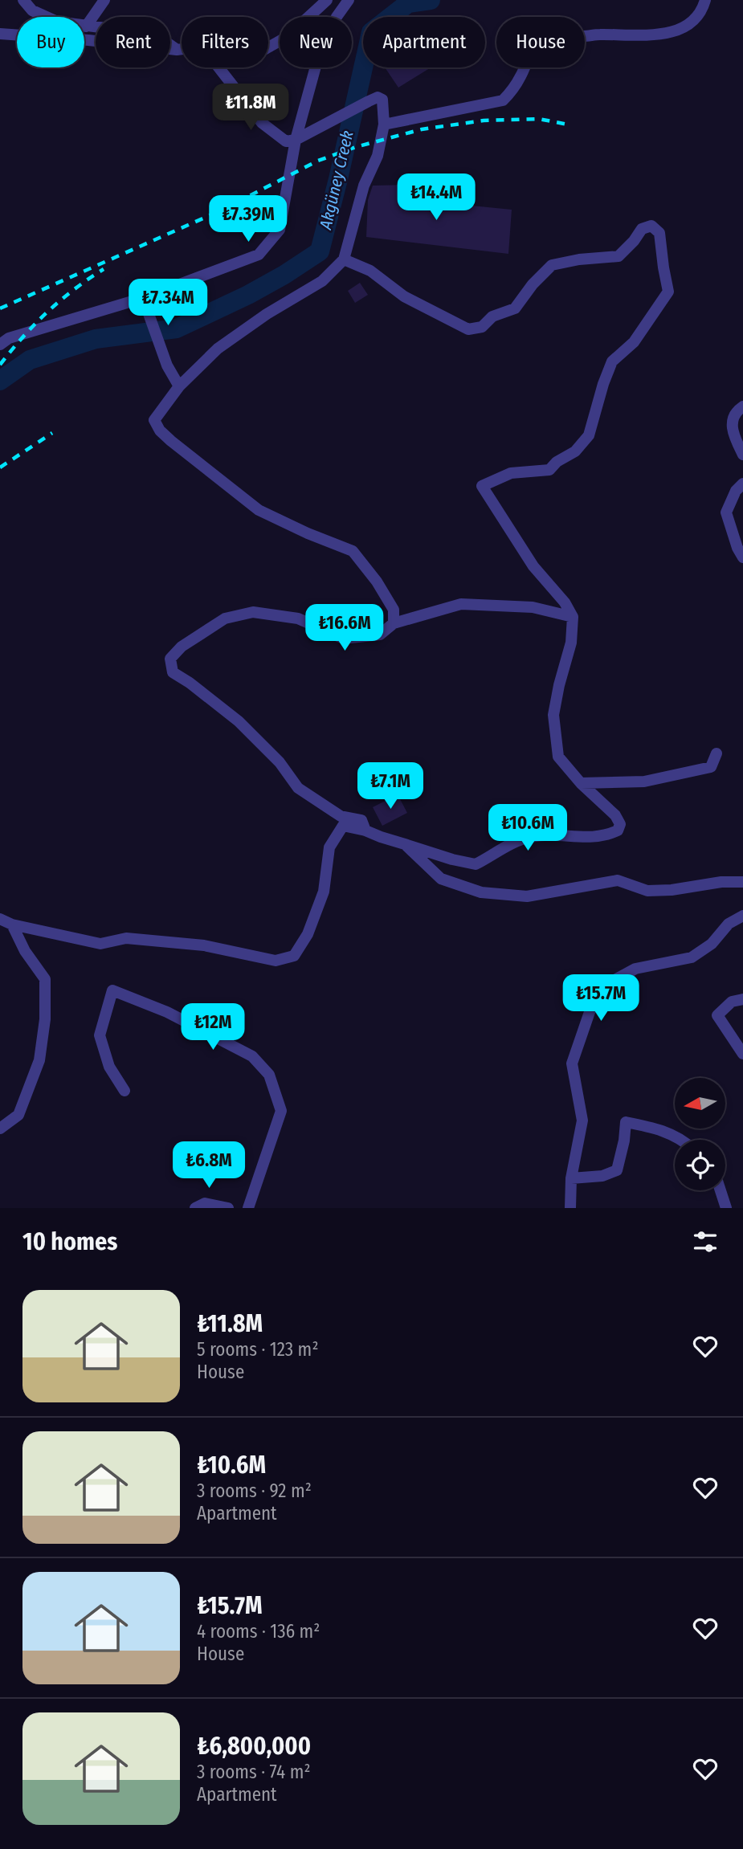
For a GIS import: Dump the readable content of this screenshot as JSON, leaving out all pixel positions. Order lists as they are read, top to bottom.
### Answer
{
  "water": ["Akgüney Creek"],
  "north": "left",
  "page": {
    "chip": [
      "Buy",
      "Rent",
      "Filters",
      "New",
      "Apartment",
      "House"
    ],
    "price": [
      "₺11.8M",
      "₺14.4M",
      "₺7.39M",
      "₺7.34M",
      "₺16.6M",
      "₺7.1M",
      "₺10.6M",
      "₺15.7M",
      "₺12M",
      "₺6.8M"
    ],
    "heading": "10 homes",
    "list": [
      {
        "name": "₺11.8M",
        "note": "5 rooms · 123 m² · House"
      },
      {
        "name": "₺10.6M",
        "note": "3 rooms · 92 m² · Apartment"
      },
      {
        "name": "₺15.7M",
        "note": "4 rooms · 136 m² · House"
      },
      {
        "name": "₺6,800,000",
        "note": "3 rooms · 74 m² · Apartment"
      }
    ]
  }
}
